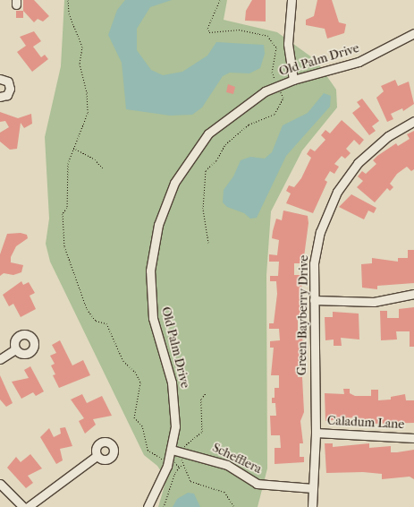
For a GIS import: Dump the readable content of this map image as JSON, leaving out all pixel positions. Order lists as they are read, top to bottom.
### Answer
{
  "streets": {
    "street": [
      "Old Palm Drive",
      "Green Bayberry Drive",
      "Caladum Lane",
      "Schefflera"
    ]
  },
  "crossings": [
    ["Old Palm Drive", "Schefflera"],
    ["Green Bayberry Drive", "Caladum Lane"],
    ["Green Bayberry Drive", "Schefflera"]
  ]
}
